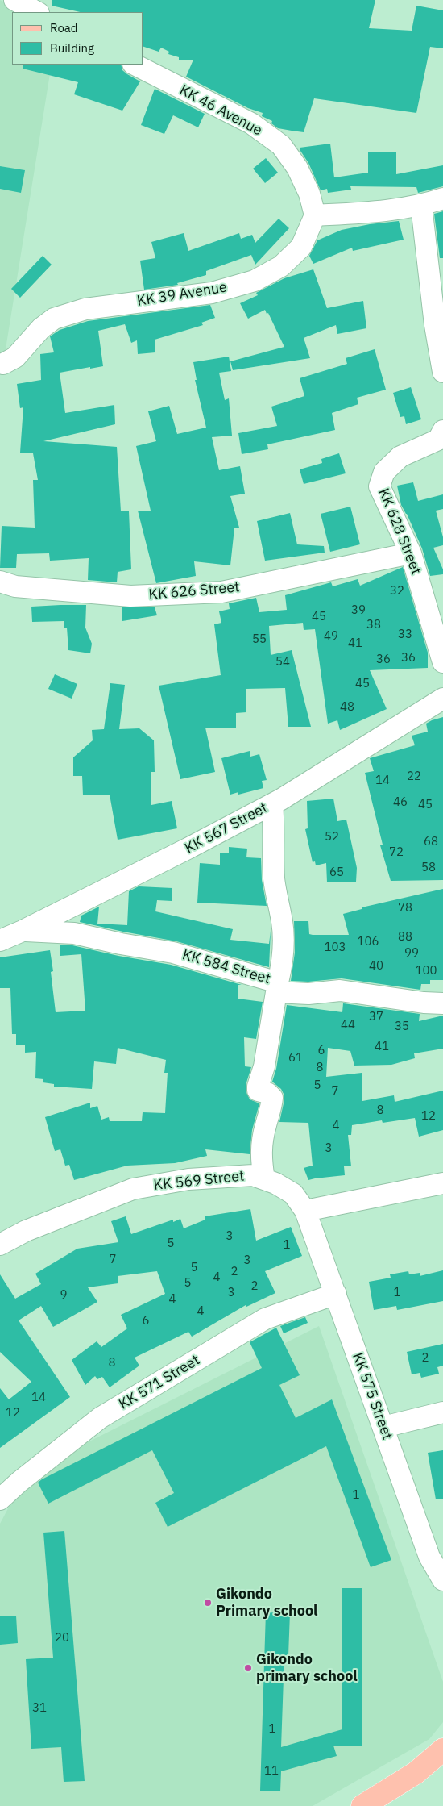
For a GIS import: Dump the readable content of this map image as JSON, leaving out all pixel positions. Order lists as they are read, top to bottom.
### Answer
{
  "streets": {
    "street": [
      "KK 46 Avenue",
      "KK 39 Avenue",
      "KK 628 Street",
      "KK 626 Street",
      "KK 567 Street",
      "KK 584 Street",
      "KK 569 Street",
      "KK 571 Street",
      "KK 575 Street"
    ]
  },
  "crossings": [
    ["KK 46 Avenue", "KK 39 Avenue"],
    ["KK 628 Street", "KK 626 Street"],
    ["KK 567 Street", "KK 584 Street"],
    ["KK 569 Street", "KK 575 Street"],
    ["KK 571 Street", "KK 575 Street"]
  ],
  "places": ["Gikondo Primary school", "Gikondo primary school"],
  "house_numbers": [
    "32",
    "39",
    "45",
    "38",
    "33",
    "49",
    "55",
    "41",
    "36",
    "36",
    "54",
    "45",
    "48",
    "22",
    "14",
    "46",
    "45",
    "52",
    "68",
    "72",
    "58",
    "65",
    "78",
    "88",
    "106",
    "103",
    "99",
    "40",
    "100",
    "37",
    "44",
    "35",
    "41",
    "6",
    "61",
    "8",
    "5",
    "7",
    "8",
    "12",
    "4",
    "3",
    "3",
    "5",
    "1",
    "7",
    "3",
    "5",
    "2",
    "4",
    "5",
    "2",
    "3",
    "1",
    "9",
    "4",
    "4",
    "6",
    "2",
    "8",
    "14",
    "12",
    "1",
    "20",
    "31",
    "1",
    "11"
  ],
  "legend": ["Road", "Building"]
}
